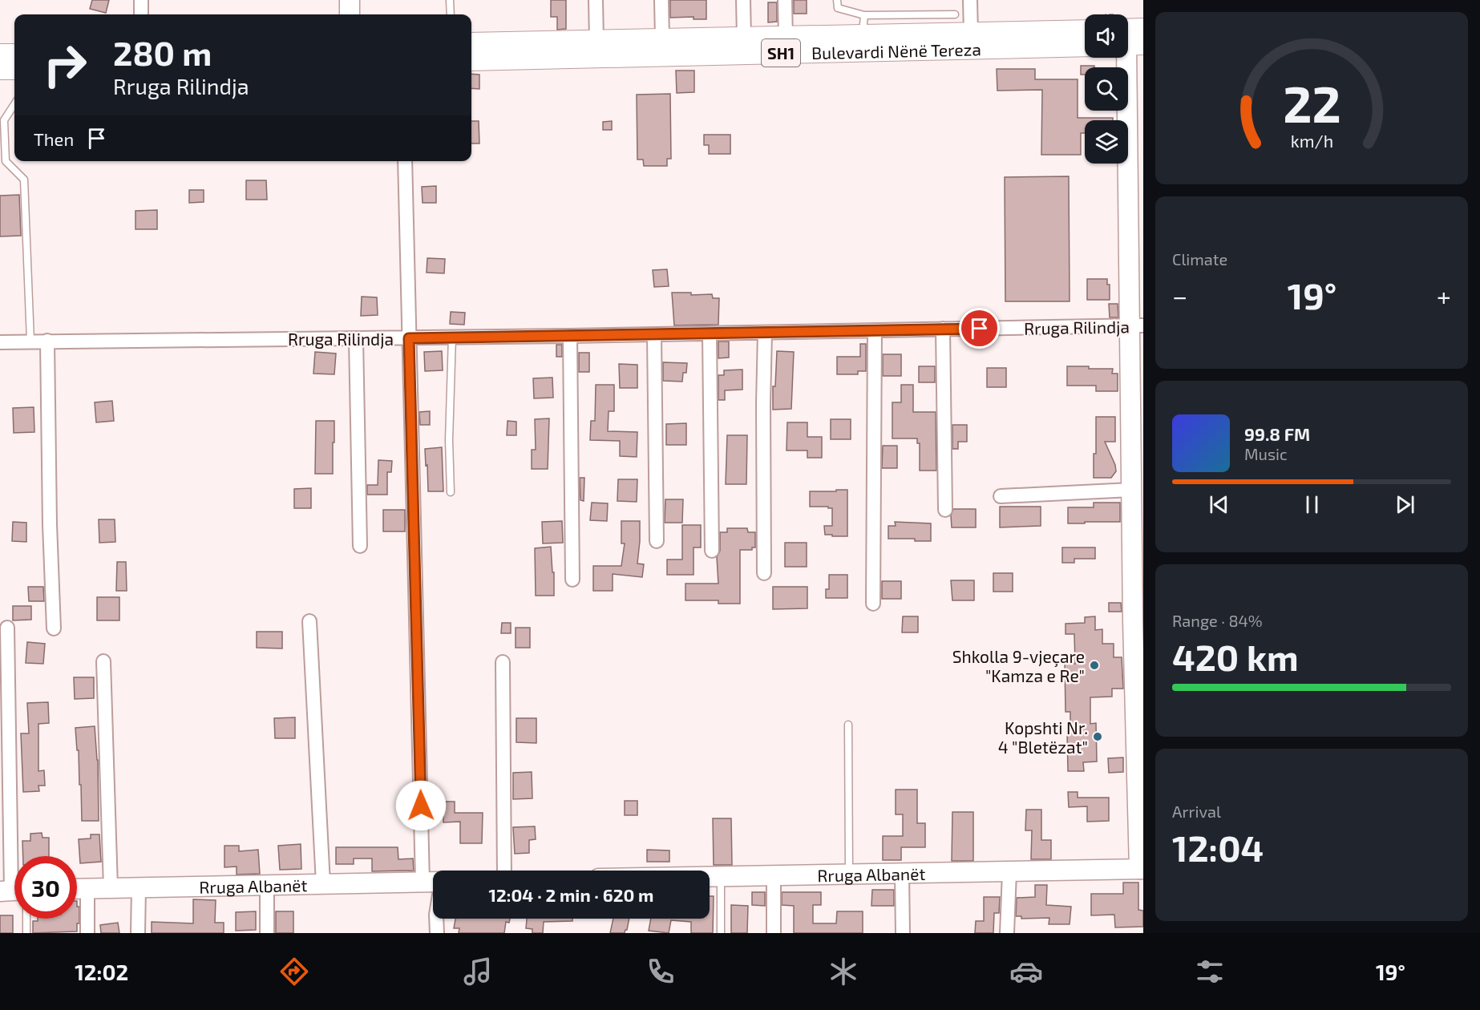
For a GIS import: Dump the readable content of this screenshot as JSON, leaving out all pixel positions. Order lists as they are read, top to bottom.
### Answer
{
  "streets": {
    "main road": ["Bulevardi Nënë Tereza", "SH1"],
    "street": ["Rruga Rilindja", "Rruga Albanët"]
  },
  "places": ["Shkolla 9-vjeçare \"Kamza e Re\"", "Kopshti Nr. 4 \"Bletëzat\""],
  "page": {
    "turn": ["280 m", "Rruga Rilindja"],
    "then": "Then",
    "tile": [
      "Climate",
      ["Range · 84%", "420 km"],
      ["Arrival", "12:04"]
    ],
    "heat": ["−", "19°", "+"],
    "song": ["99.8 FM", "Music"],
    "limit": "30",
    "trip": "12:04 · 2 min · 620 m",
    "tabs": ["12:02", "19°"],
    "gauge": ["22", "km/h"]
  }
}
